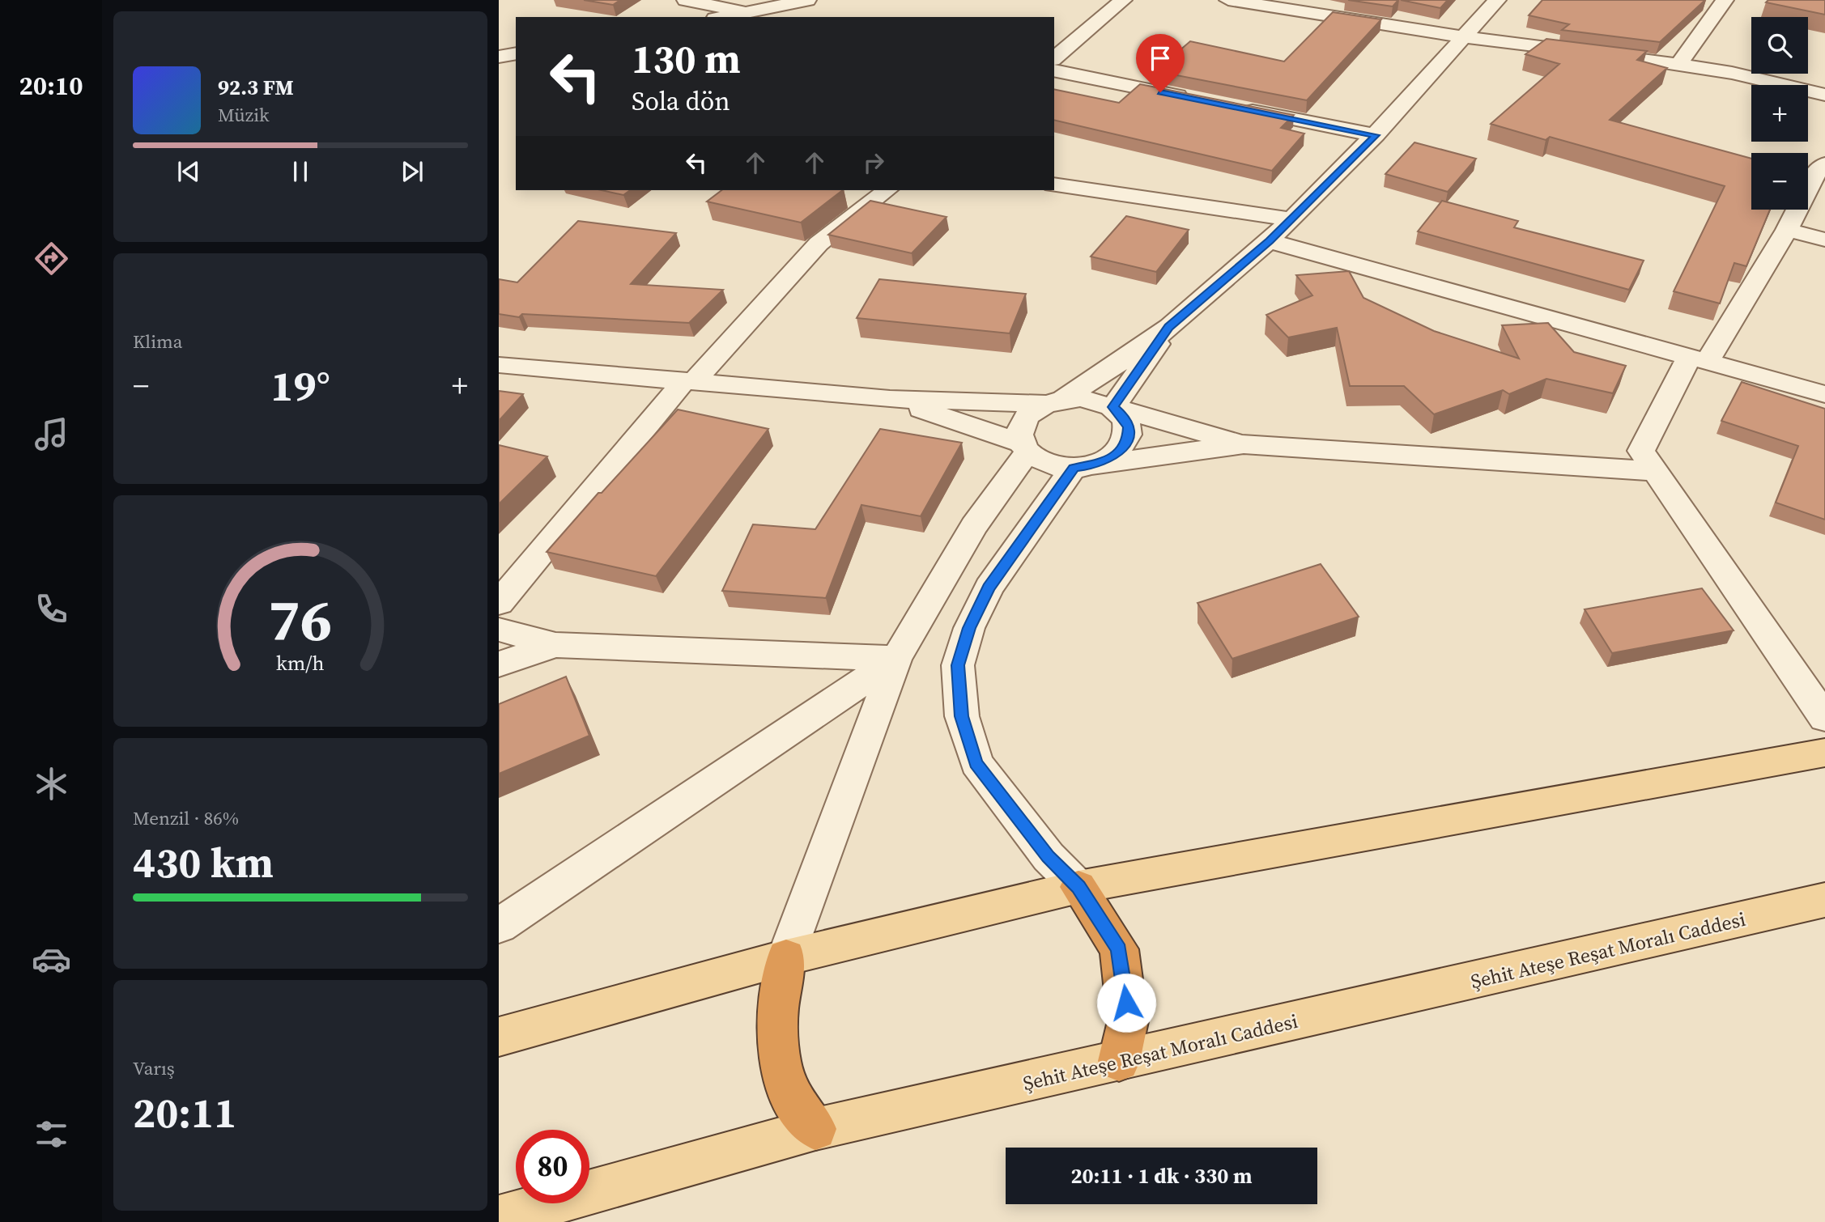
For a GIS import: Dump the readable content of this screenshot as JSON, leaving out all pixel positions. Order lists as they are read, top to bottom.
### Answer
{
  "streets": {
    "main road": ["Şehit Ateşe Reşat Moralı Caddesi"]
  },
  "page": {
    "tabs": "20:10",
    "map_buttons": ["+", "−"],
    "turn": ["130 m", "Sola dön"],
    "song": ["92.3 FM", "Müzik"],
    "tile": [
      "Klima",
      ["Menzil · 86%", "430 km"],
      ["Varış", "20:11"]
    ],
    "heat": ["−", "19°", "+"],
    "limit": "80",
    "trip": "20:11 · 1 dk · 330 m",
    "gauge": ["76", "km/h"]
  }
}
